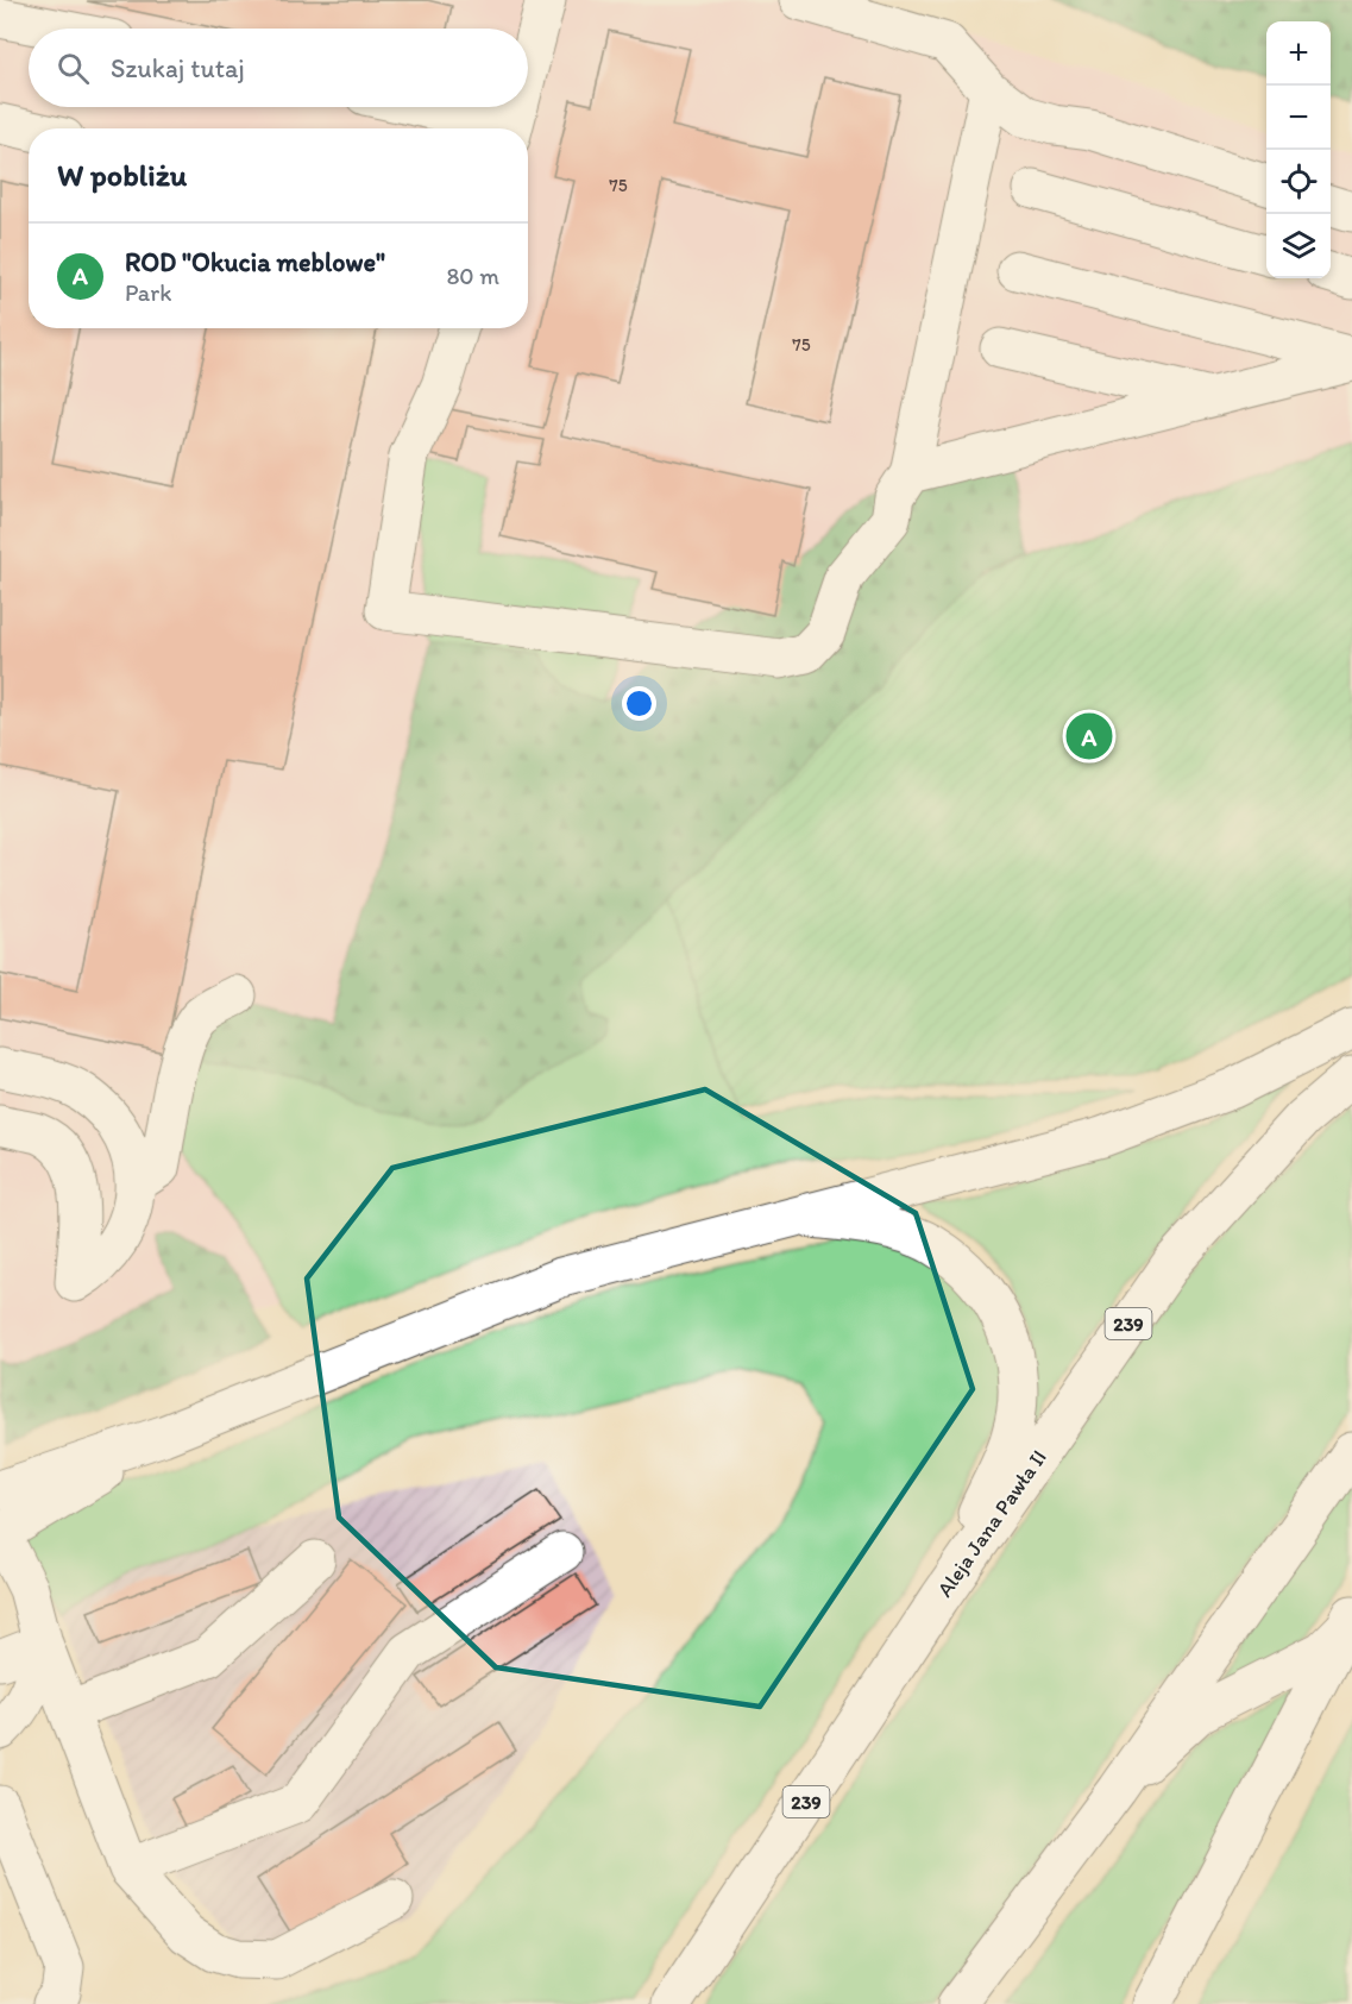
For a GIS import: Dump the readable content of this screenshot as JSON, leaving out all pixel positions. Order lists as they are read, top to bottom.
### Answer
{
  "streets": {
    "main road": ["239", "Aleja Jana Pawła II"]
  },
  "house_numbers": ["75", "75"],
  "page": {
    "map_buttons": ["+", "−"],
    "search": "Szukaj tutaj",
    "heading": "W pobliżu",
    "list": [
      {
        "mark": "A",
        "name": "ROD \"Okucia meblowe\"",
        "note": "Park",
        "value": "80 m"
      }
    ],
    "pins": "A"
  }
}
